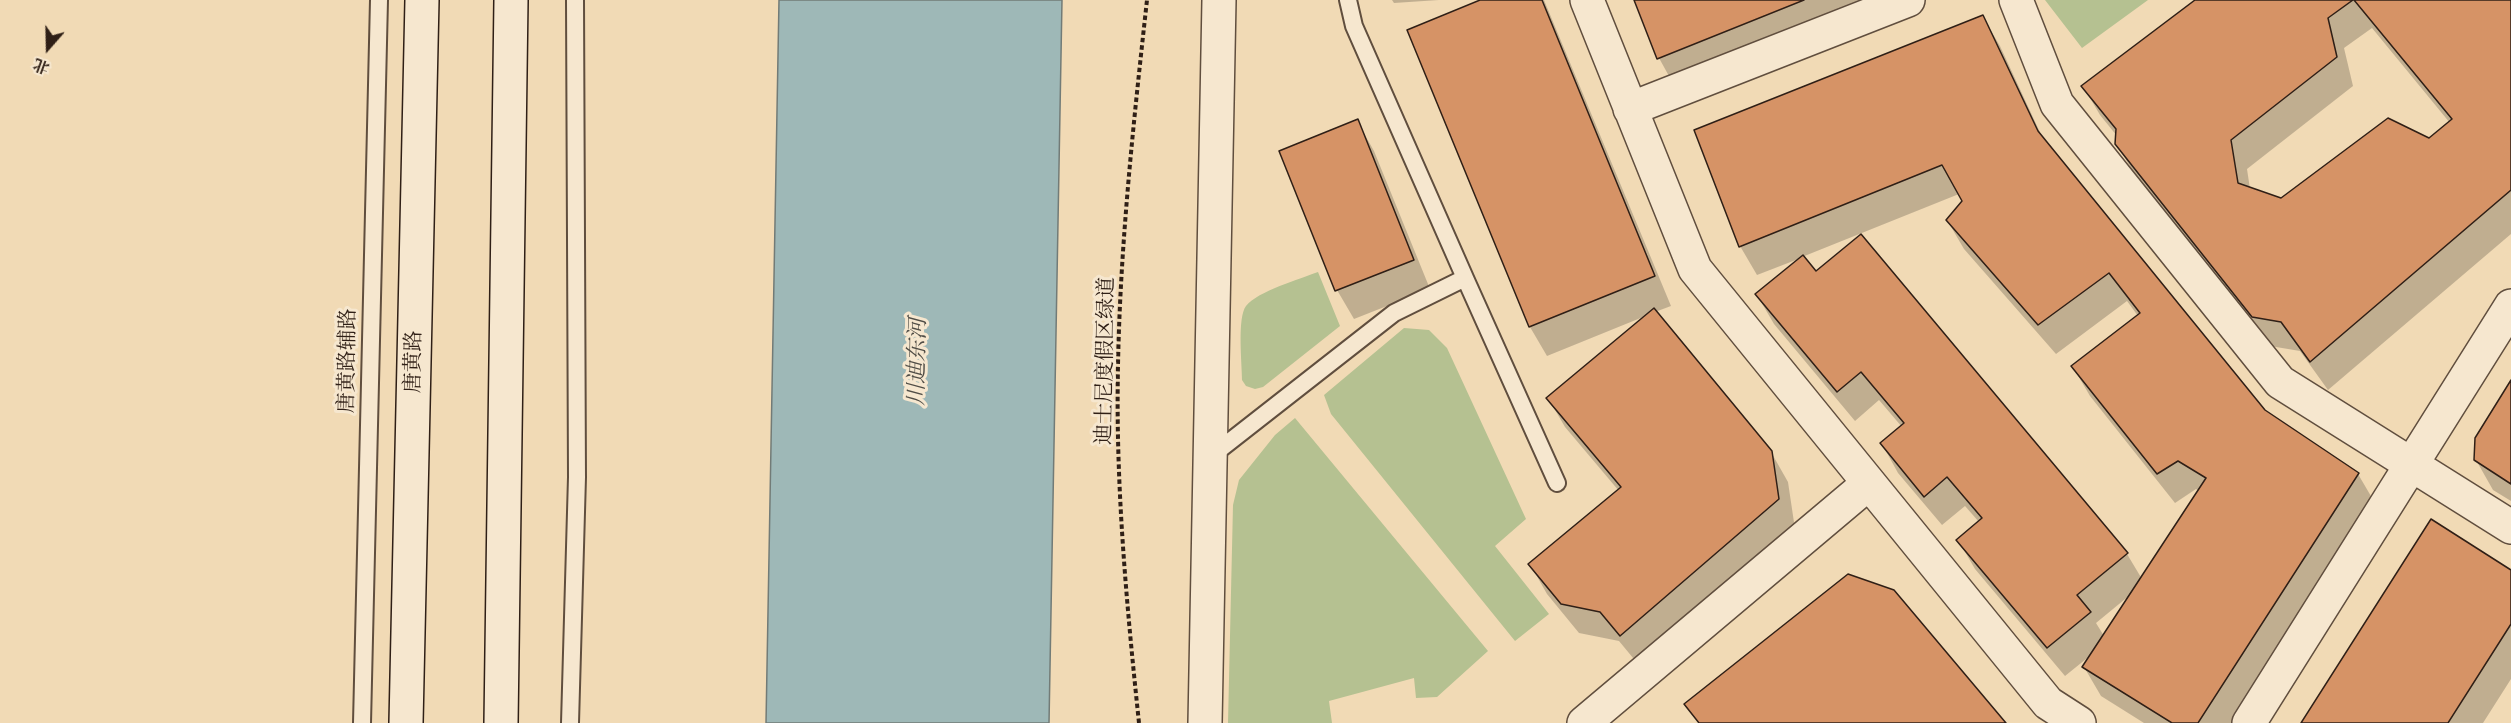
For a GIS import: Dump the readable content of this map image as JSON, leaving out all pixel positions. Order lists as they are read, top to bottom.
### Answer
{
  "streets": {
    "street": ["唐黄路"],
    "lane": ["唐黄路辅路"],
    "path": ["迪士尼度假区绿道"]
  },
  "water": ["川迪东河"],
  "north": "bottom"
}
